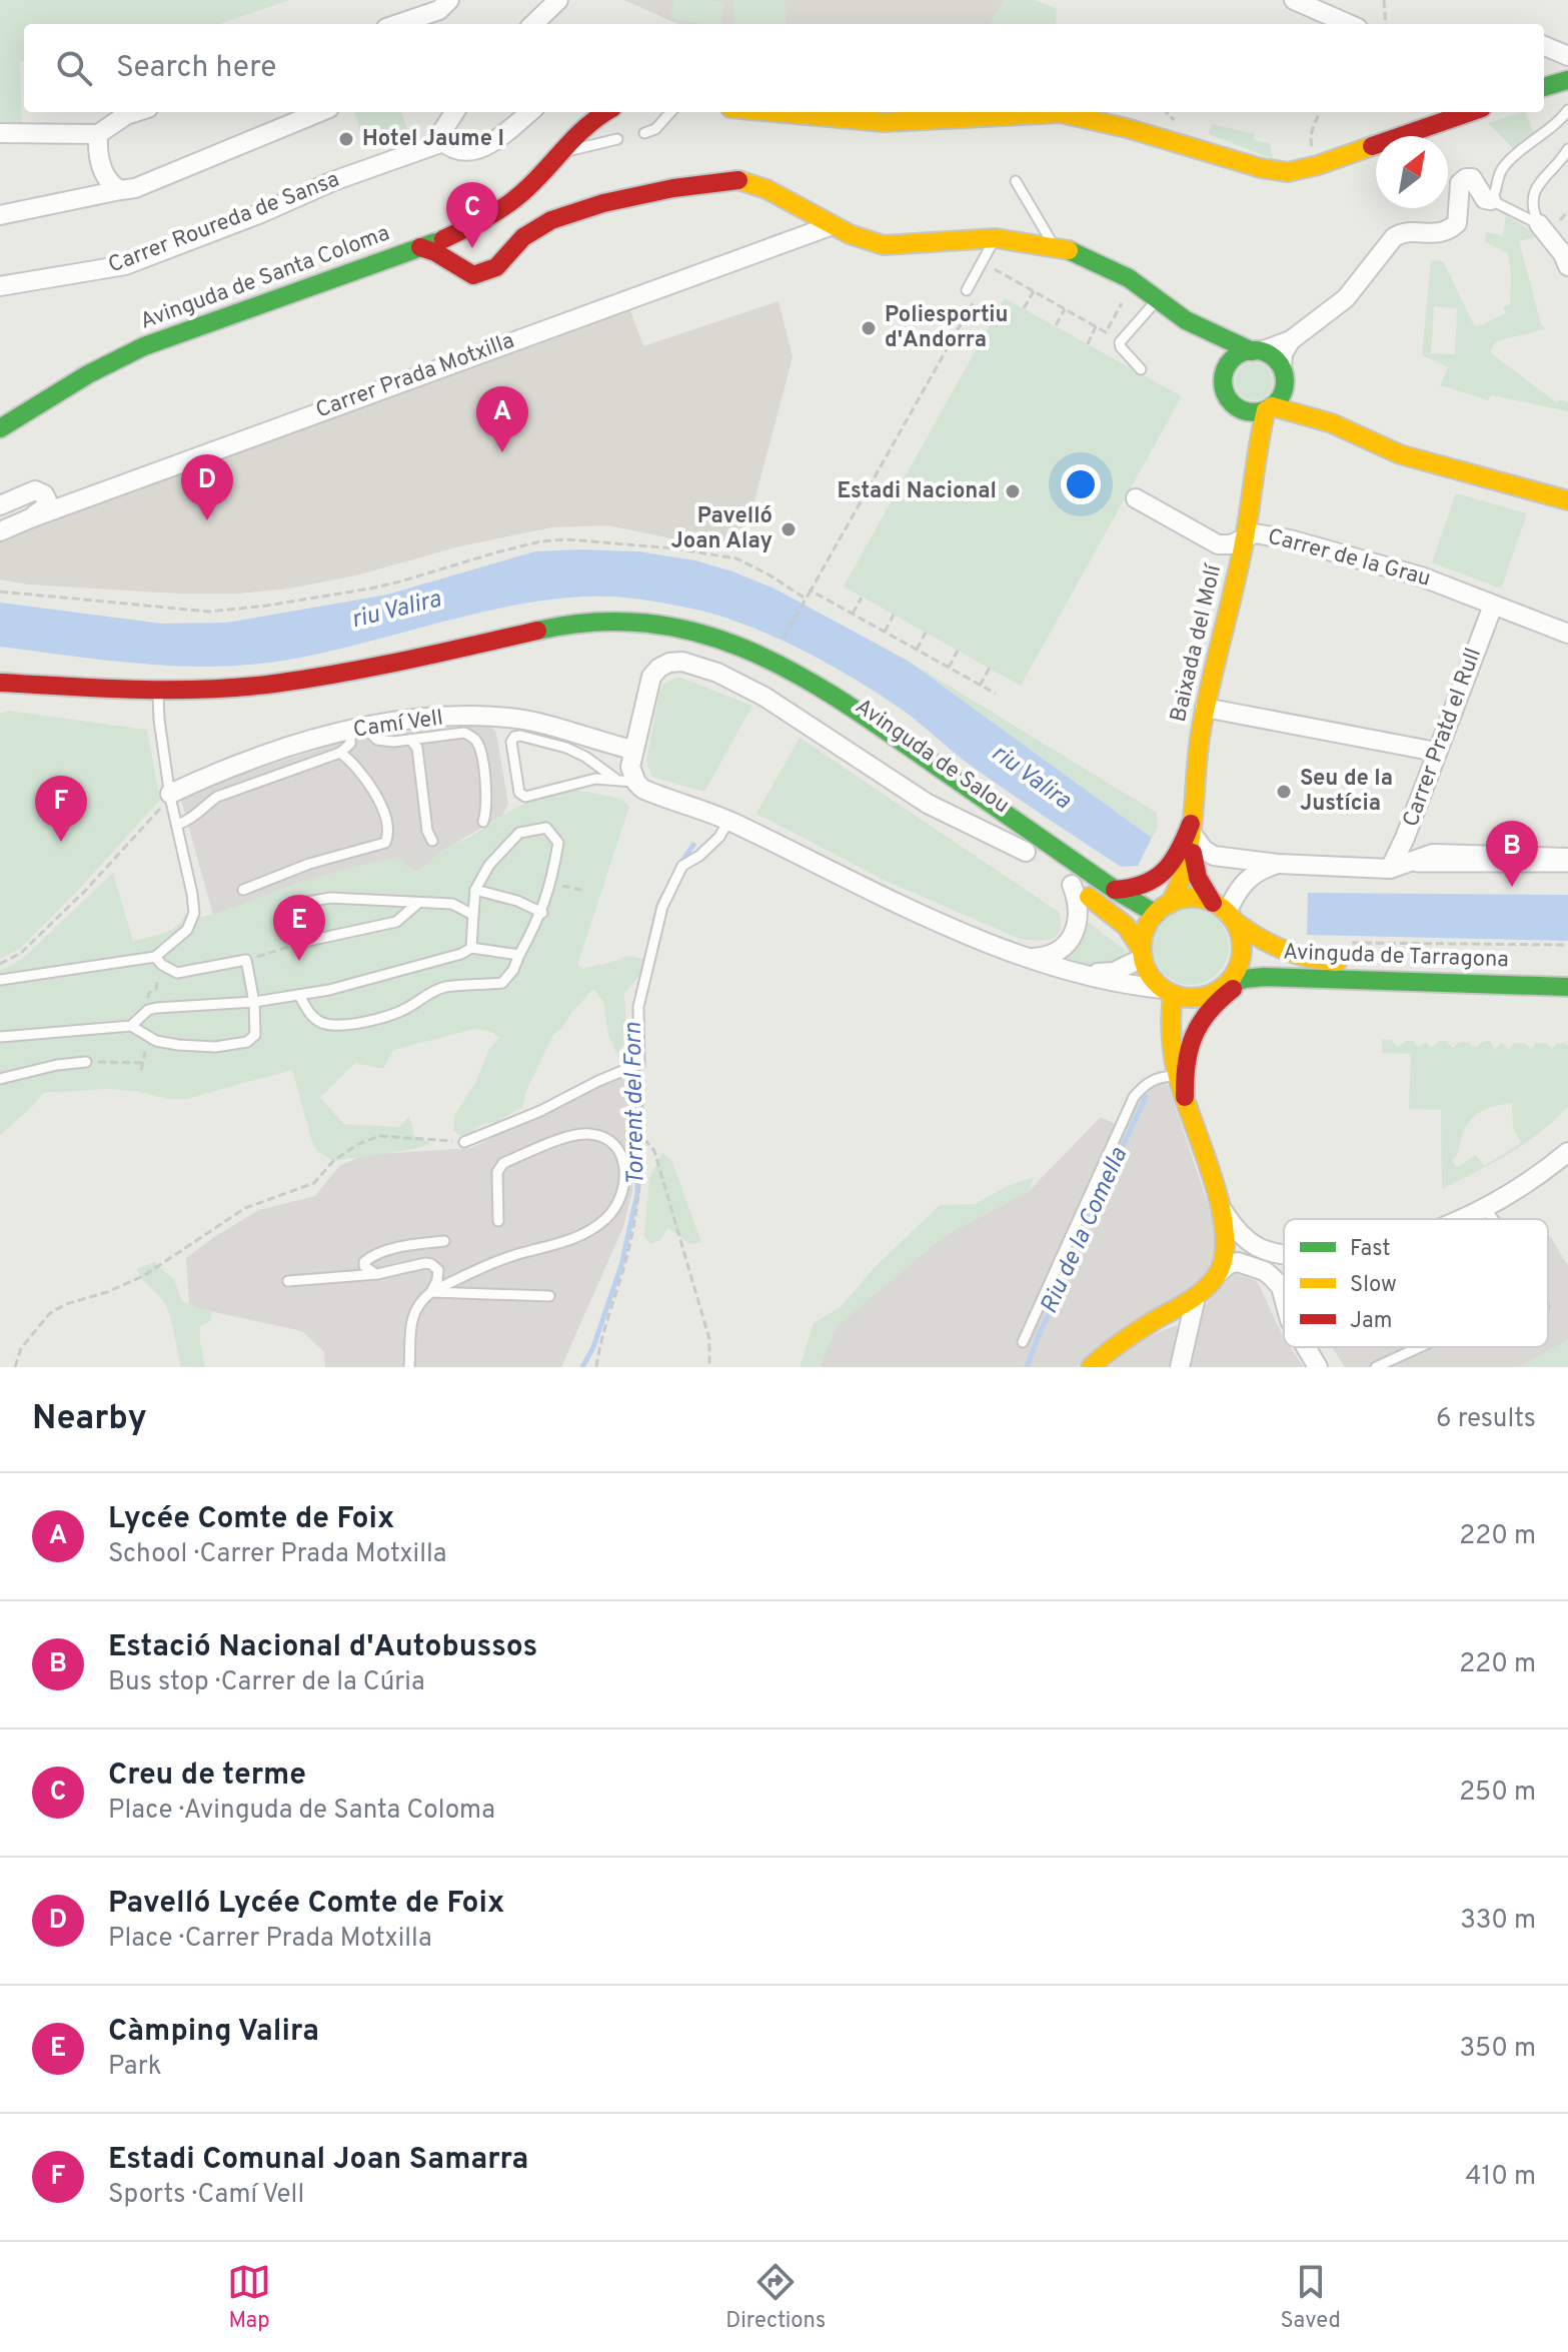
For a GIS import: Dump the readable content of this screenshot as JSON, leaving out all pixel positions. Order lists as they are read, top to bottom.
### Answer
{
  "streets": {
    "main road": [
      "Avinguda de Santa Coloma",
      "Baixada del Molí",
      "Avinguda de Salou",
      "Avinguda de Tarragona"
    ],
    "street": [
      "Carrer Roureda de Sansa",
      "Carrer Prada Motxilla",
      "Carrer de la Grau",
      "Camí Vell",
      "Carrer Pratd el Rull"
    ]
  },
  "crossings": [
    ["Carrer de la Grau", "Baixada del Molí"],
    ["Carrer de la Grau", "Carrer Pratd el Rull"],
    ["Baixada del Molí", "Camí Vell"],
    ["Baixada del Molí", "Avinguda de Salou"],
    ["Baixada del Molí", "Avinguda de Tarragona"],
    ["Camí Vell", "Avinguda de Salou"],
    ["Camí Vell", "Avinguda de Tarragona"],
    ["Avinguda de Salou", "Avinguda de Tarragona"]
  ],
  "water": ["riu Valira", "Torrent del Forn", "Riu de la Comella"],
  "places": [
    "Hotel Jaume I",
    "Poliesportiu d'Andorra",
    "Estadi Nacional",
    "Pavelló Joan Alay",
    "Seu de la Justícia"
  ],
  "legend": ["Fast", "Slow", "Jam"],
  "north": "top right",
  "page": {
    "search": "Search here",
    "pins": [
      "C",
      "A",
      "D",
      "F",
      "B",
      "E"
    ],
    "heading": ["Nearby", "6 results"],
    "list": [
      {
        "mark": "A",
        "name": "Lycée Comte de Foix",
        "note": "School · Carrer Prada Motxilla",
        "value": "220 m"
      },
      {
        "mark": "B",
        "name": "Estació Nacional d'Autobussos",
        "note": "Bus stop · Carrer de la Cúria",
        "value": "220 m"
      },
      {
        "mark": "C",
        "name": "Creu de terme",
        "note": "Place · Avinguda de Santa Coloma",
        "value": "250 m"
      },
      {
        "mark": "D",
        "name": "Pavelló Lycée Comte de Foix",
        "note": "Place · Carrer Prada Motxilla",
        "value": "330 m"
      },
      {
        "mark": "E",
        "name": "Càmping Valira",
        "note": "Park",
        "value": "350 m"
      },
      {
        "mark": "F",
        "name": "Estadi Comunal Joan Samarra",
        "note": "Sports · Camí Vell",
        "value": "410 m"
      }
    ],
    "nav": ["Map", "Directions", "Saved"]
  }
}
